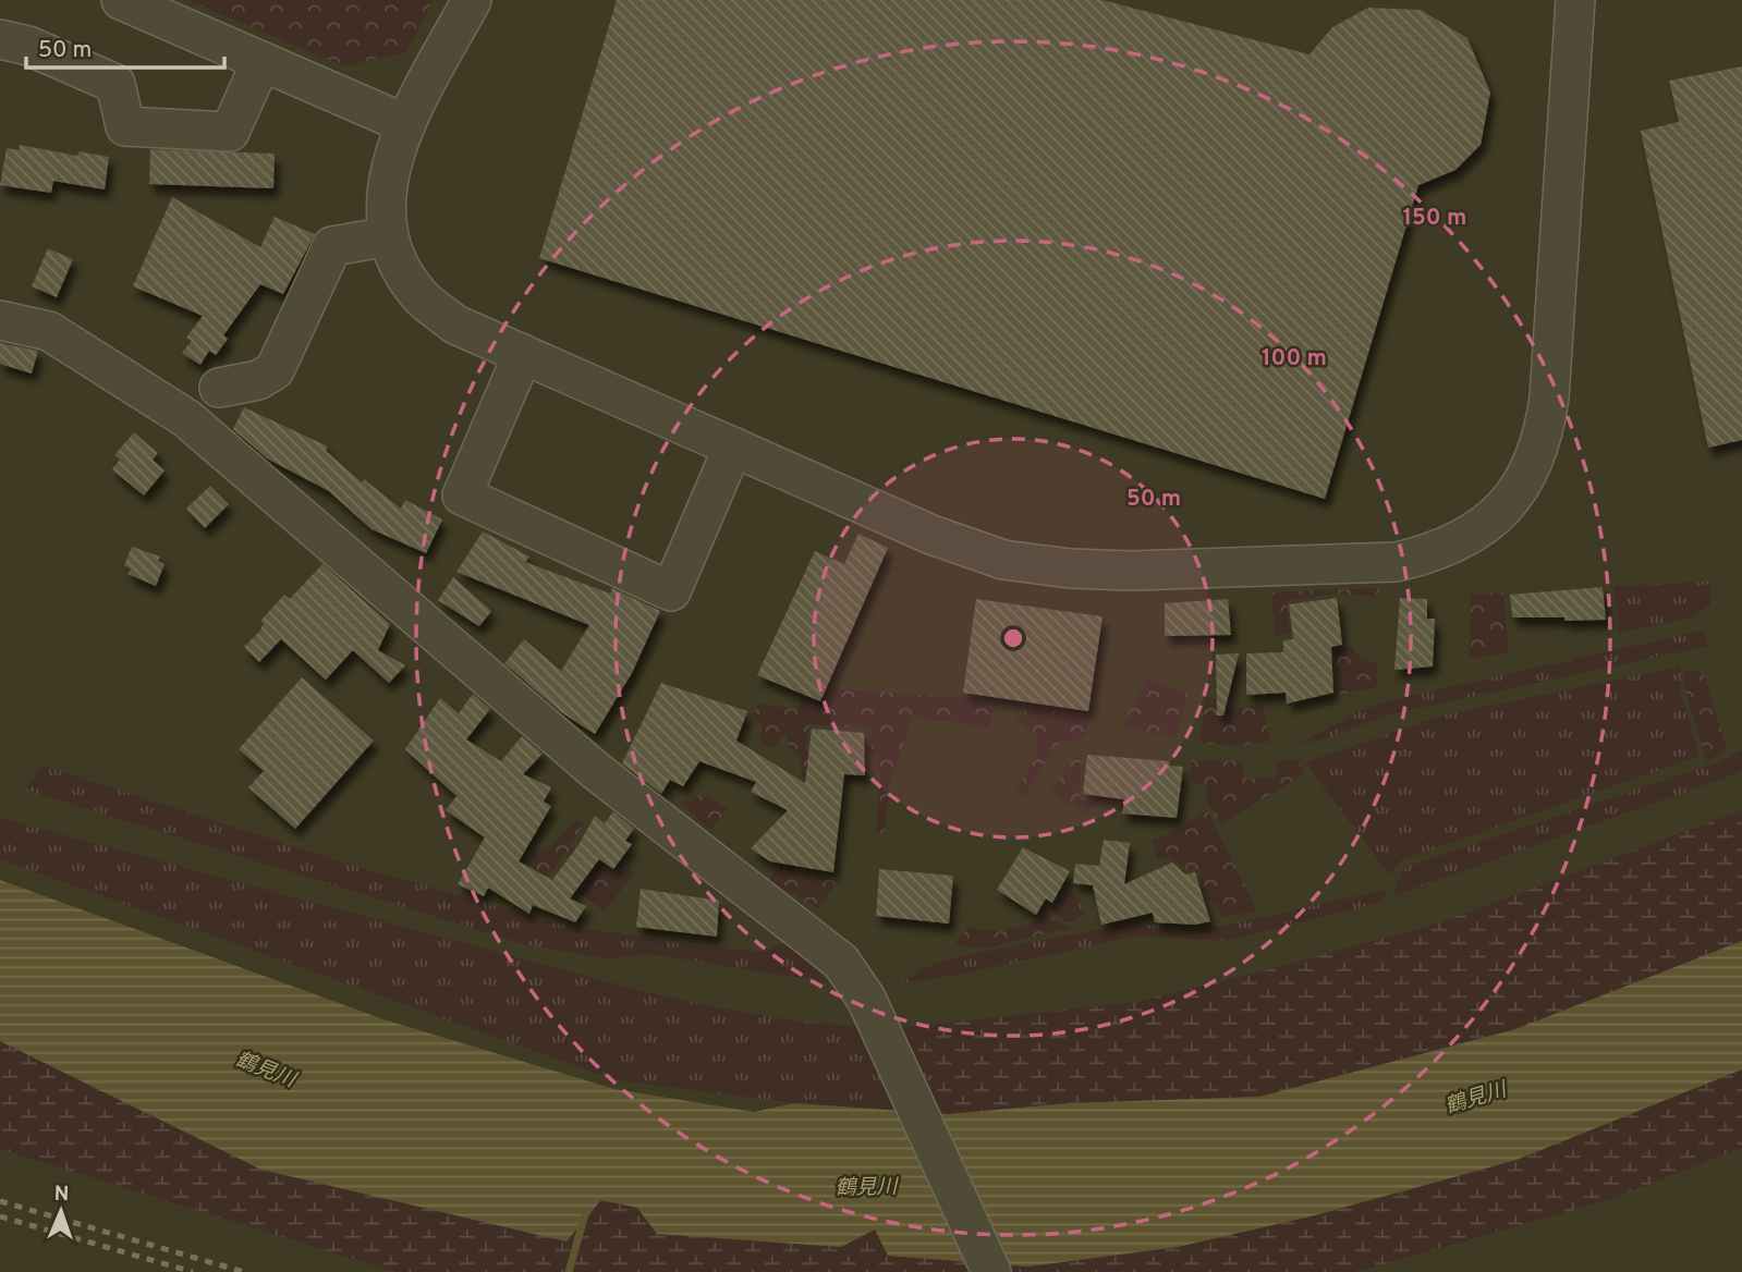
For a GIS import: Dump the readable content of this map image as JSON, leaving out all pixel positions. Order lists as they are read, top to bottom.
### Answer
{
  "water": ["鶴見川"],
  "scale_bar": "50 m",
  "north": "top",
  "rings": ["150 m", "100 m", "50 m"]
}
